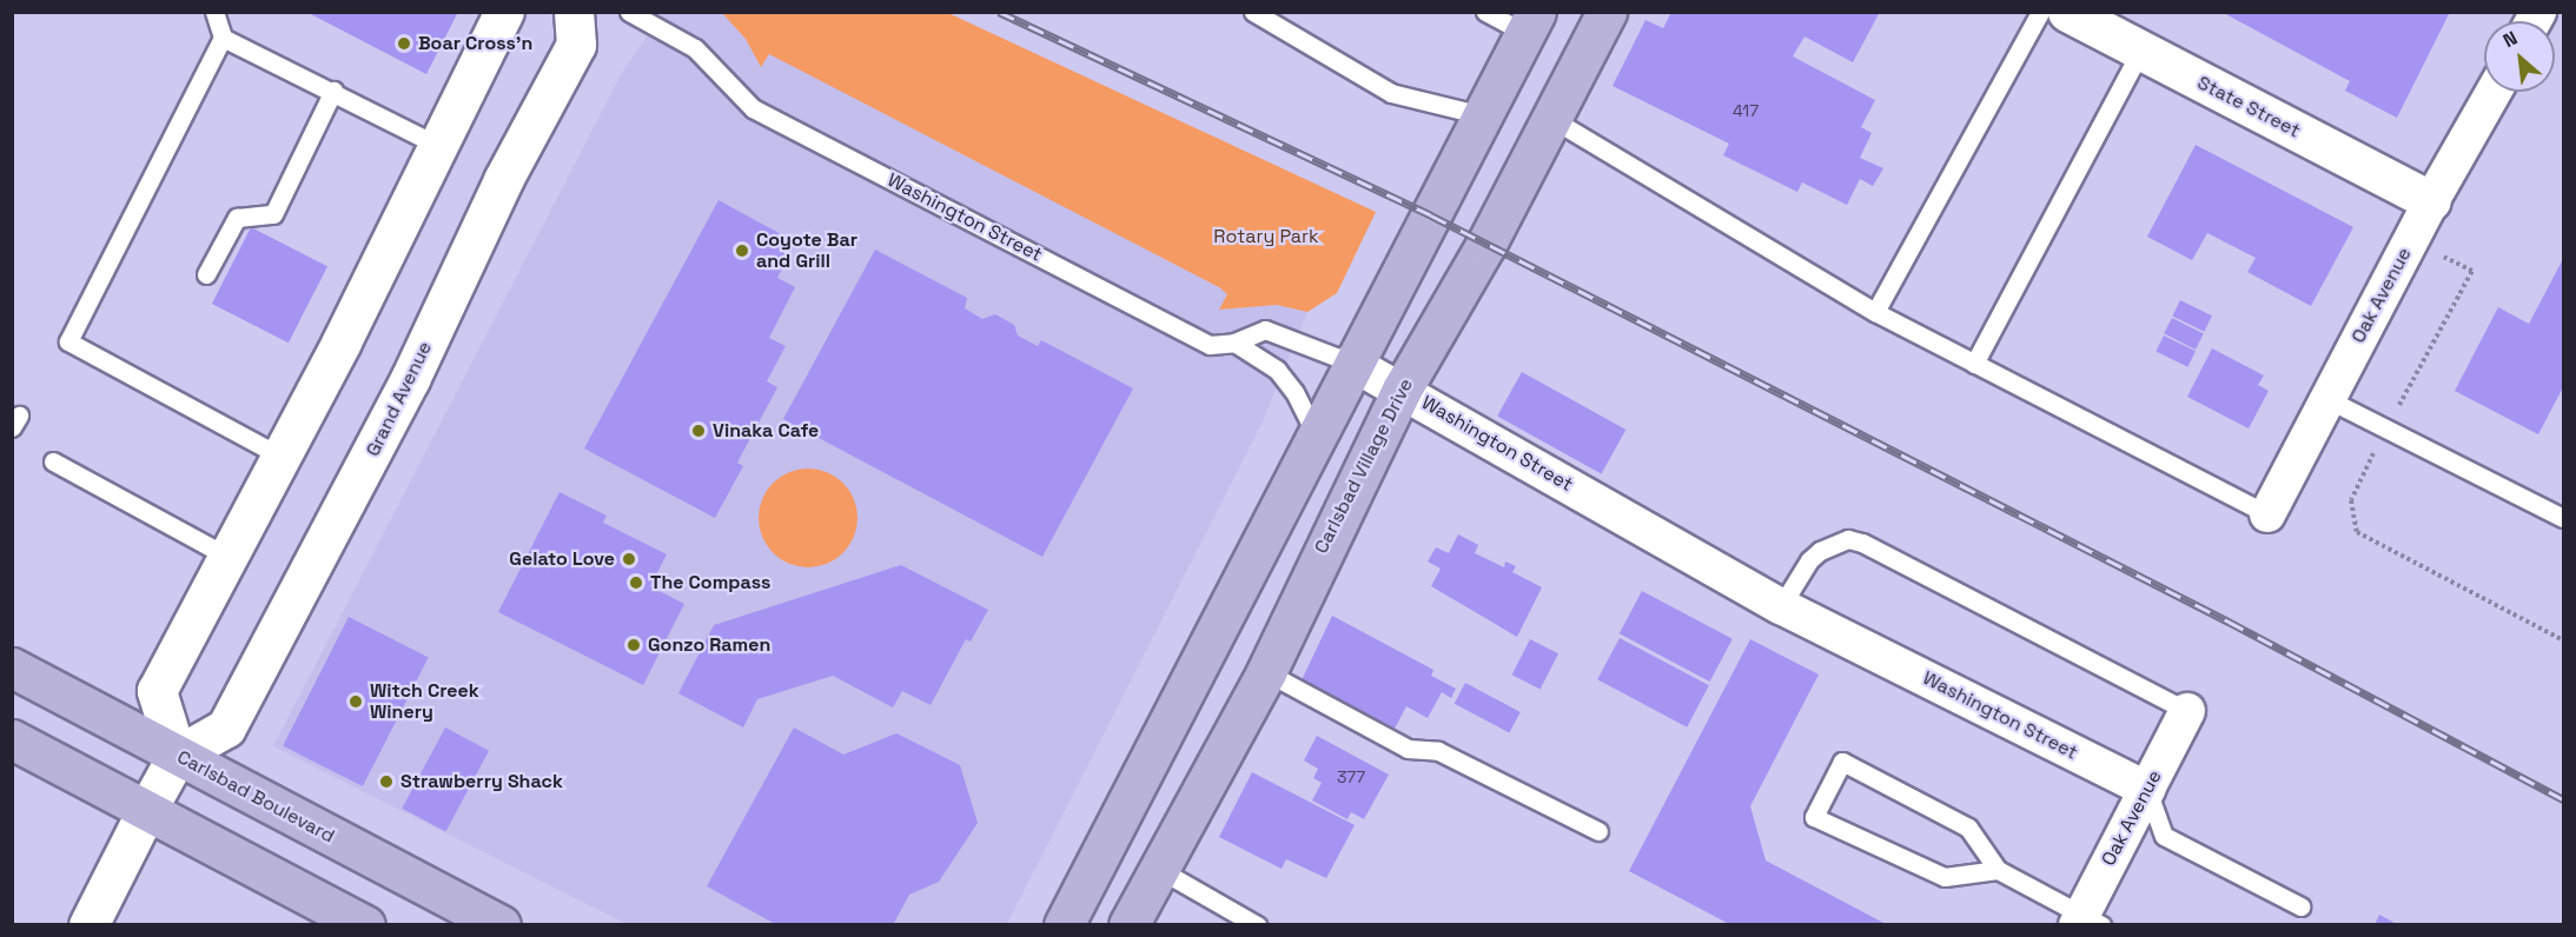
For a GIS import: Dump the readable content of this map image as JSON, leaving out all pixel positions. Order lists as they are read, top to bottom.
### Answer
{
  "streets": {
    "main road": [
      "State Street",
      "Grand Avenue",
      "Carlsbad Village Drive",
      "Carlsbad Boulevard"
    ],
    "street": ["Washington Street", "Oak Avenue"]
  },
  "crossings": [
    ["State Street", "Oak Avenue"],
    ["Washington Street", "Oak Avenue"],
    ["Washington Street", "Carlsbad Village Drive"],
    ["Grand Avenue", "Carlsbad Boulevard"]
  ],
  "parks": ["Rotary Park"],
  "places": [
    "Boar Cross'n",
    "Coyote Bar and Grill",
    "Vinaka Cafe",
    "Gelato Love",
    "The Compass",
    "Gonzo Ramen",
    "Witch Creek Winery",
    "Strawberry Shack"
  ],
  "house_numbers": ["417", "377"],
  "north": "top left"
}
